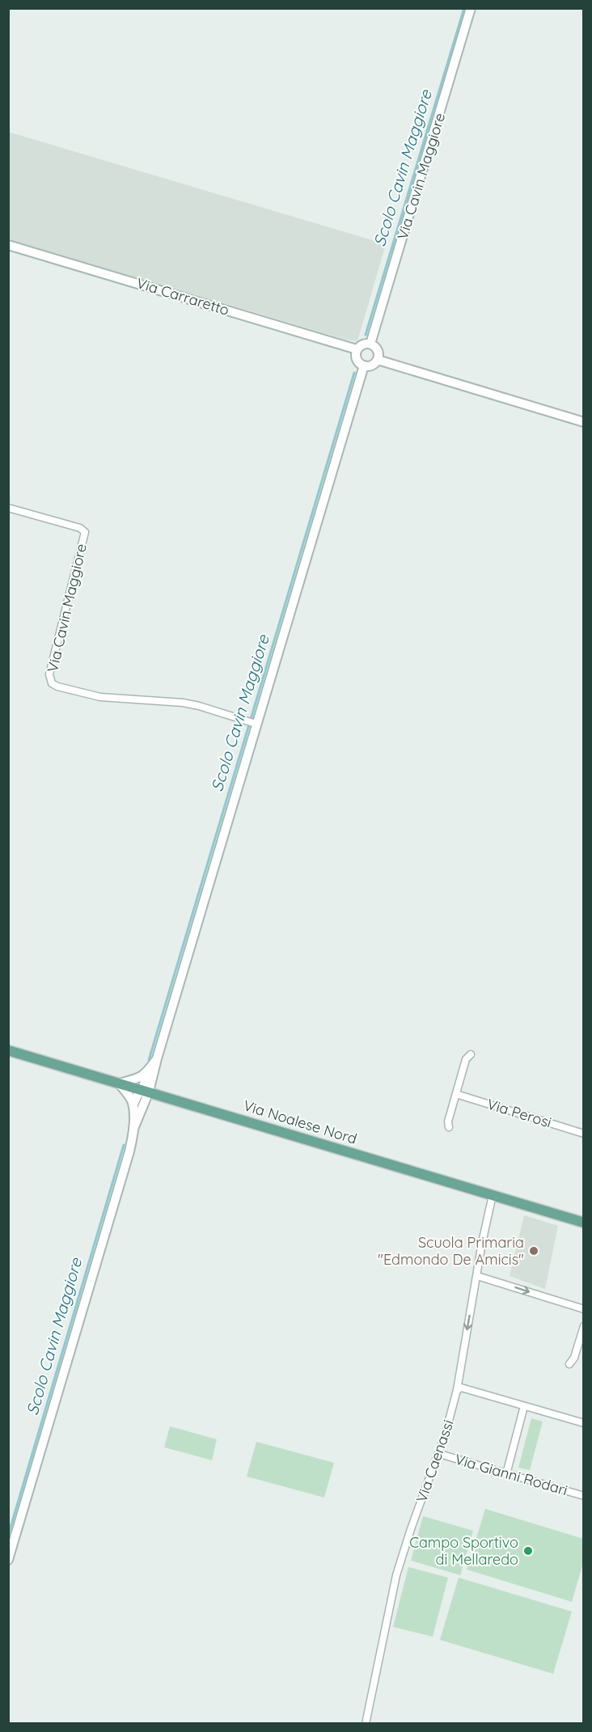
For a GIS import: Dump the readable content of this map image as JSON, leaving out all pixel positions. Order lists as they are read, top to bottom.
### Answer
{
  "streets": {
    "main road": ["Via Noalese Nord"],
    "street": [
      "Via Cavin Maggiore",
      "Via Carraretto",
      "Via Perosi",
      "Via Caenassi",
      "Via Gianni Rodari"
    ]
  },
  "crossings": [
    ["Via Cavin Maggiore", "Via Carraretto"],
    ["Via Noalese Nord", "Via Caenassi"],
    ["Via Caenassi", "Via Gianni Rodari"]
  ],
  "water": ["Scolo Cavin Maggiore"],
  "places": ["Scuola Primaria \"Edmondo De Amicis\"", "Campo Sportivo di Mellaredo"]
}
